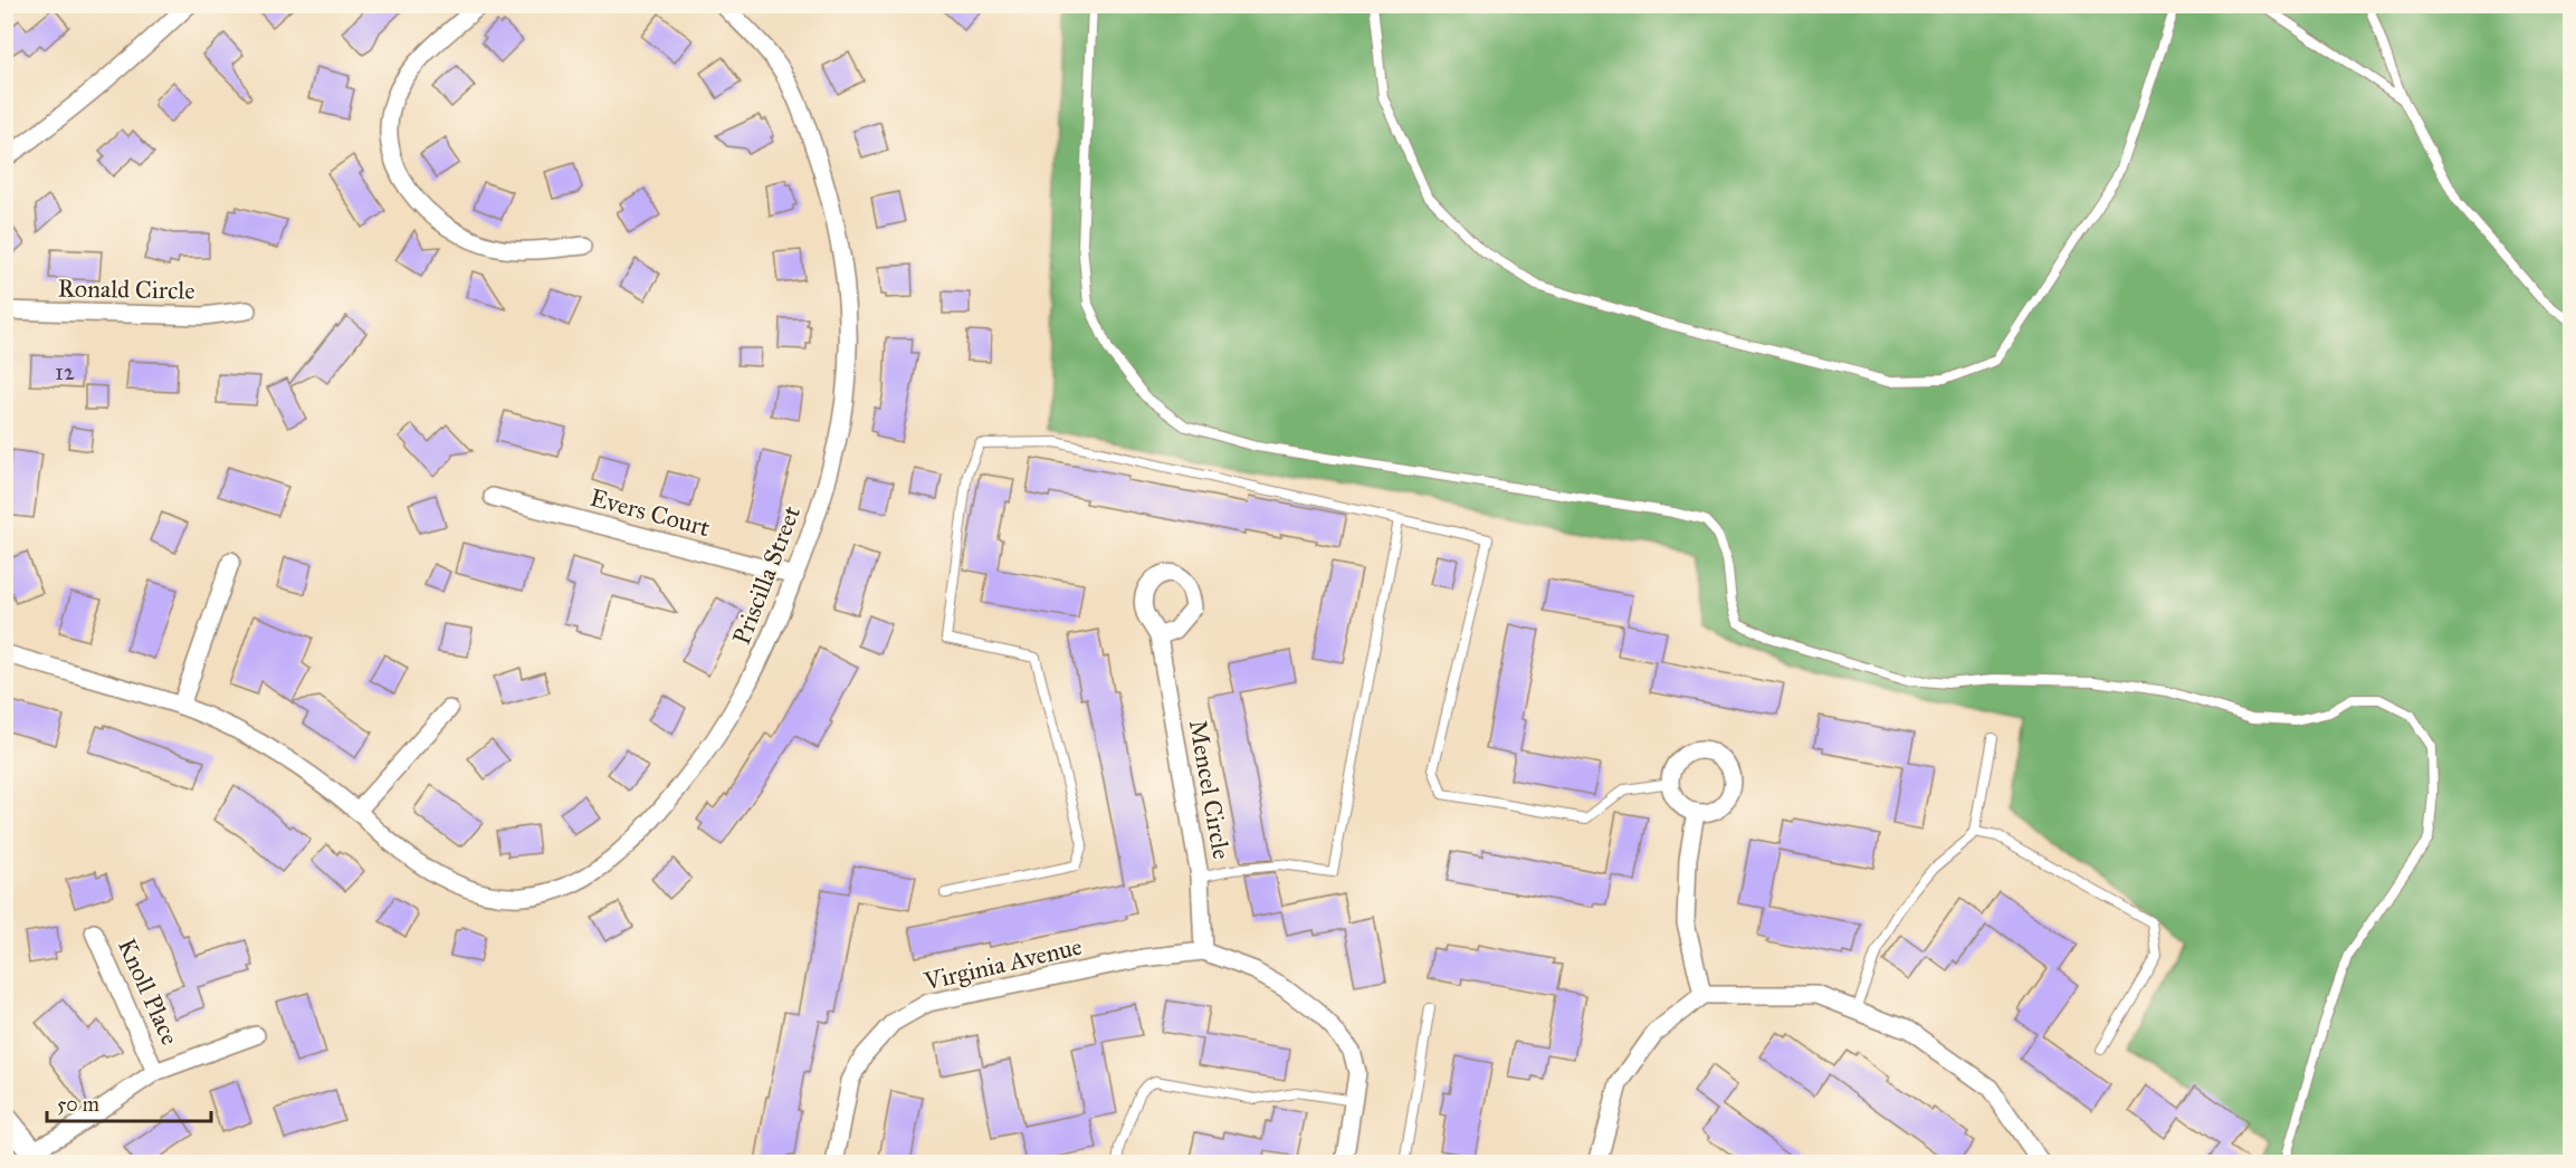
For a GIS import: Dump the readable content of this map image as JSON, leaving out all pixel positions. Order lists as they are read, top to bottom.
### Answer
{
  "streets": {
    "street": [
      "Ronald Circle",
      "Evers Court",
      "Priscilla Street",
      "Mencel Circle",
      "Virginia Avenue",
      "Knoll Place"
    ]
  },
  "crossings": [
    ["Evers Court", "Priscilla Street"],
    ["Mencel Circle", "Virginia Avenue"]
  ],
  "house_numbers": ["12"],
  "scale_bar": "50 m"
}
